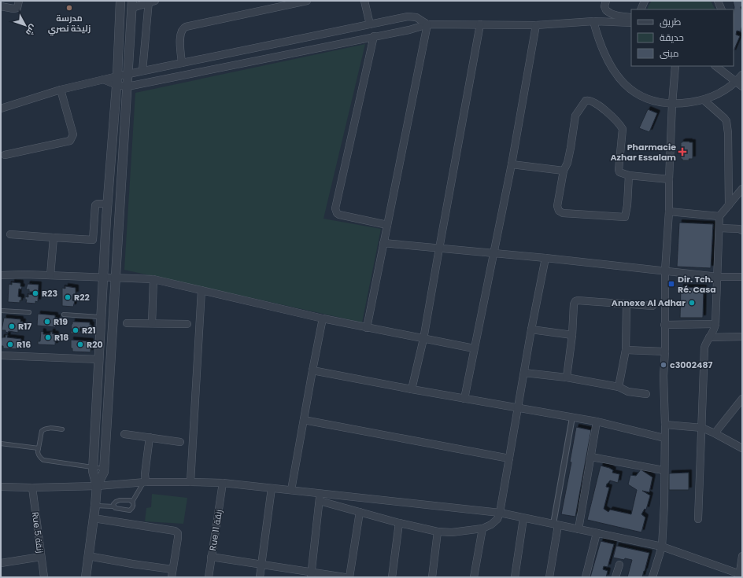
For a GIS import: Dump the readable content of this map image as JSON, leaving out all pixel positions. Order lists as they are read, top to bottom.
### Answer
{
  "streets": {
    "street": ["Rue 11 زنقة", "Rue 5 زنقة"]
  },
  "places": {
    "other": [
      "مدرسة زليخة نصري",
      "R23",
      "R22",
      "Annexe Al Adhar",
      "R19",
      "R17",
      "R21",
      "R18",
      "R16",
      "R20",
      "c3002487"
    ],
    "health": ["Pharmacie Azhar Essalam"],
    "transit": ["Dir. Tch. Ré. Casa"]
  },
  "legend": ["طريق", "حديقة", "مبنى"],
  "north": "bottom right"
}
